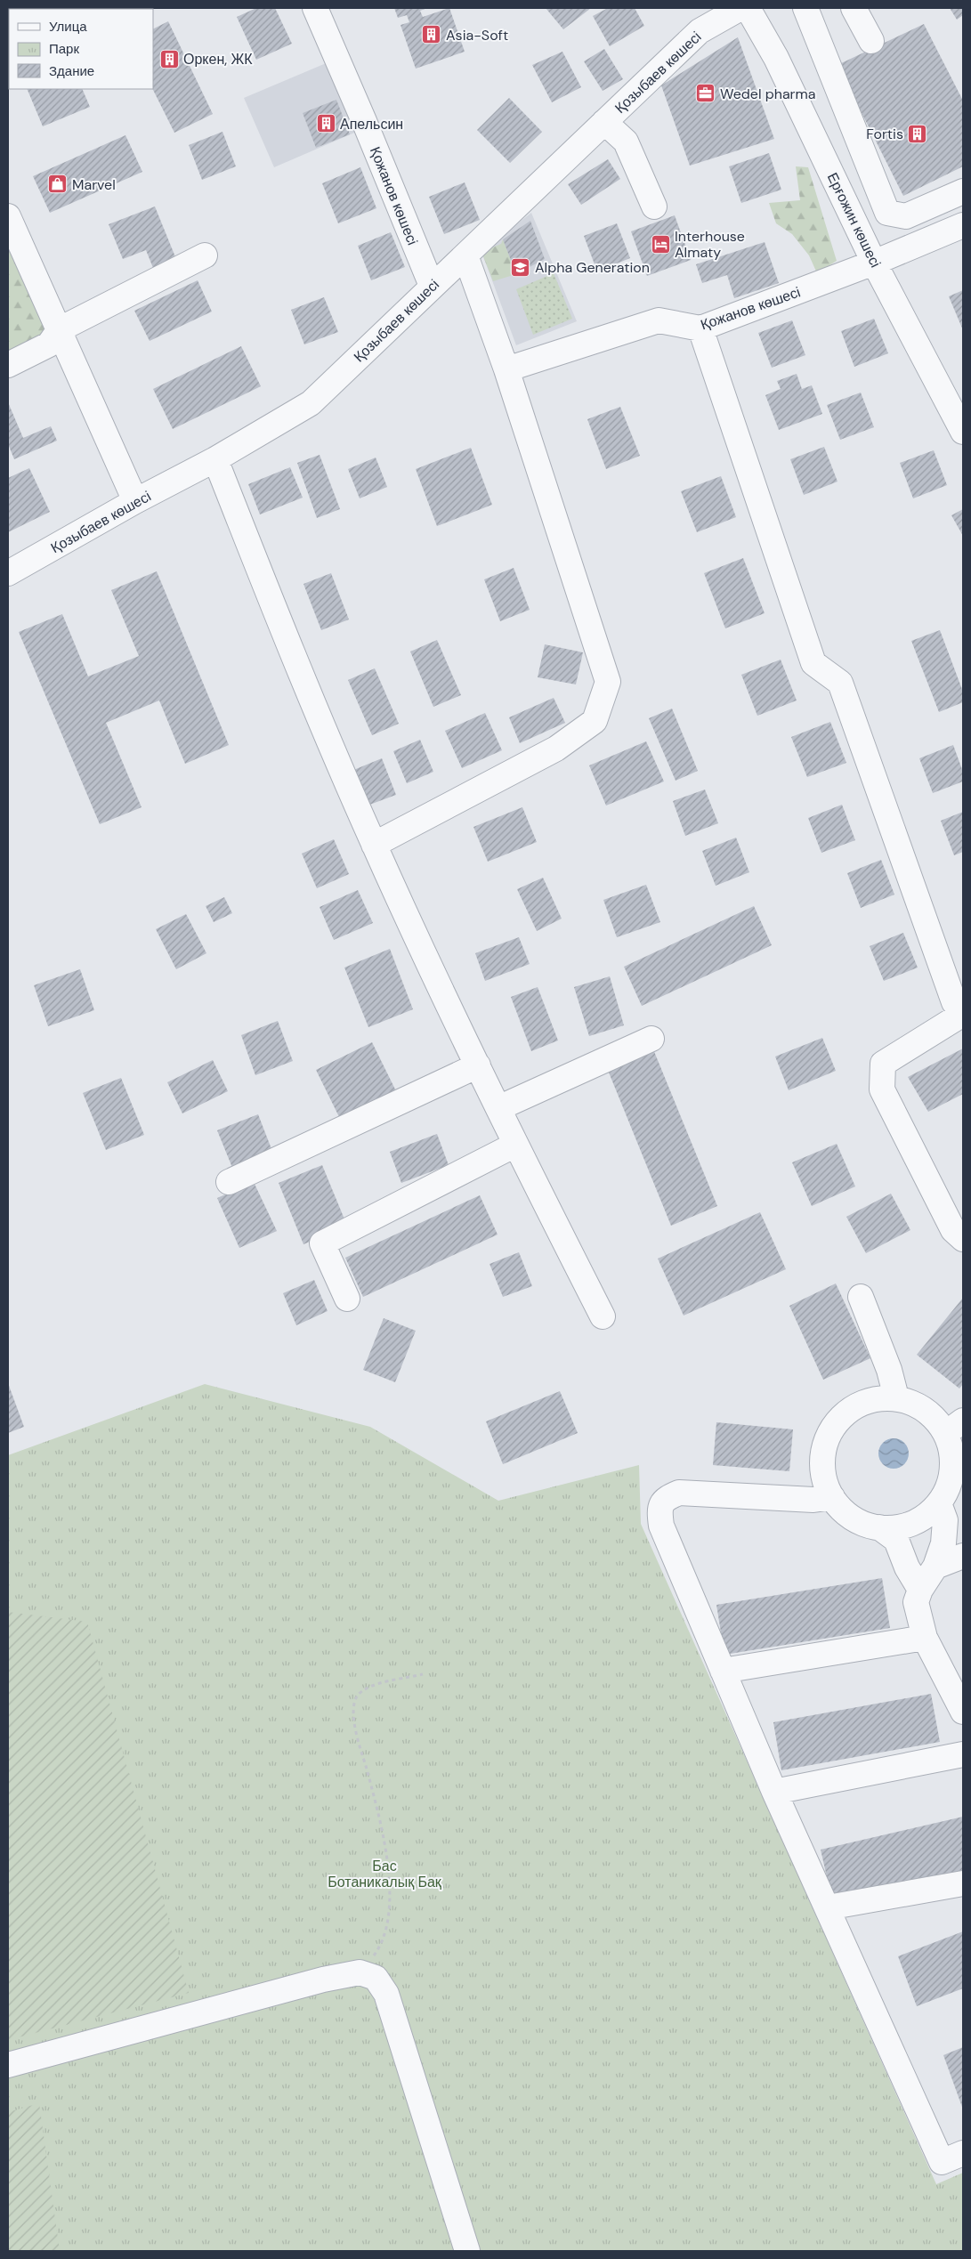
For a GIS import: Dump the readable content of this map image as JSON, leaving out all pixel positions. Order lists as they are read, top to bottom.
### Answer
{
  "streets": {
    "street": ["Қозыбаев көшесі", "Қожанов көшесі", "Ерғожин көшесі"]
  },
  "crossings": [
    ["Қозыбаев көшесі", "Қожанов көшесі"],
    ["Қожанов көшесі", "Ерғожин көшесі"]
  ],
  "parks": ["Бас Ботаникалық Бақ"],
  "places": {
    "building": [
      "Asia-Soft",
      "Оркен, ЖК",
      "Апельсин",
      "Fortis"
    ],
    "office": ["Wedel pharma"],
    "shop": ["Marvel"],
    "hotel": ["Interhouse Almaty"],
    "school or university": ["Alpha Generation"]
  },
  "legend": ["Улица", "Парк", "Здание"]
}
